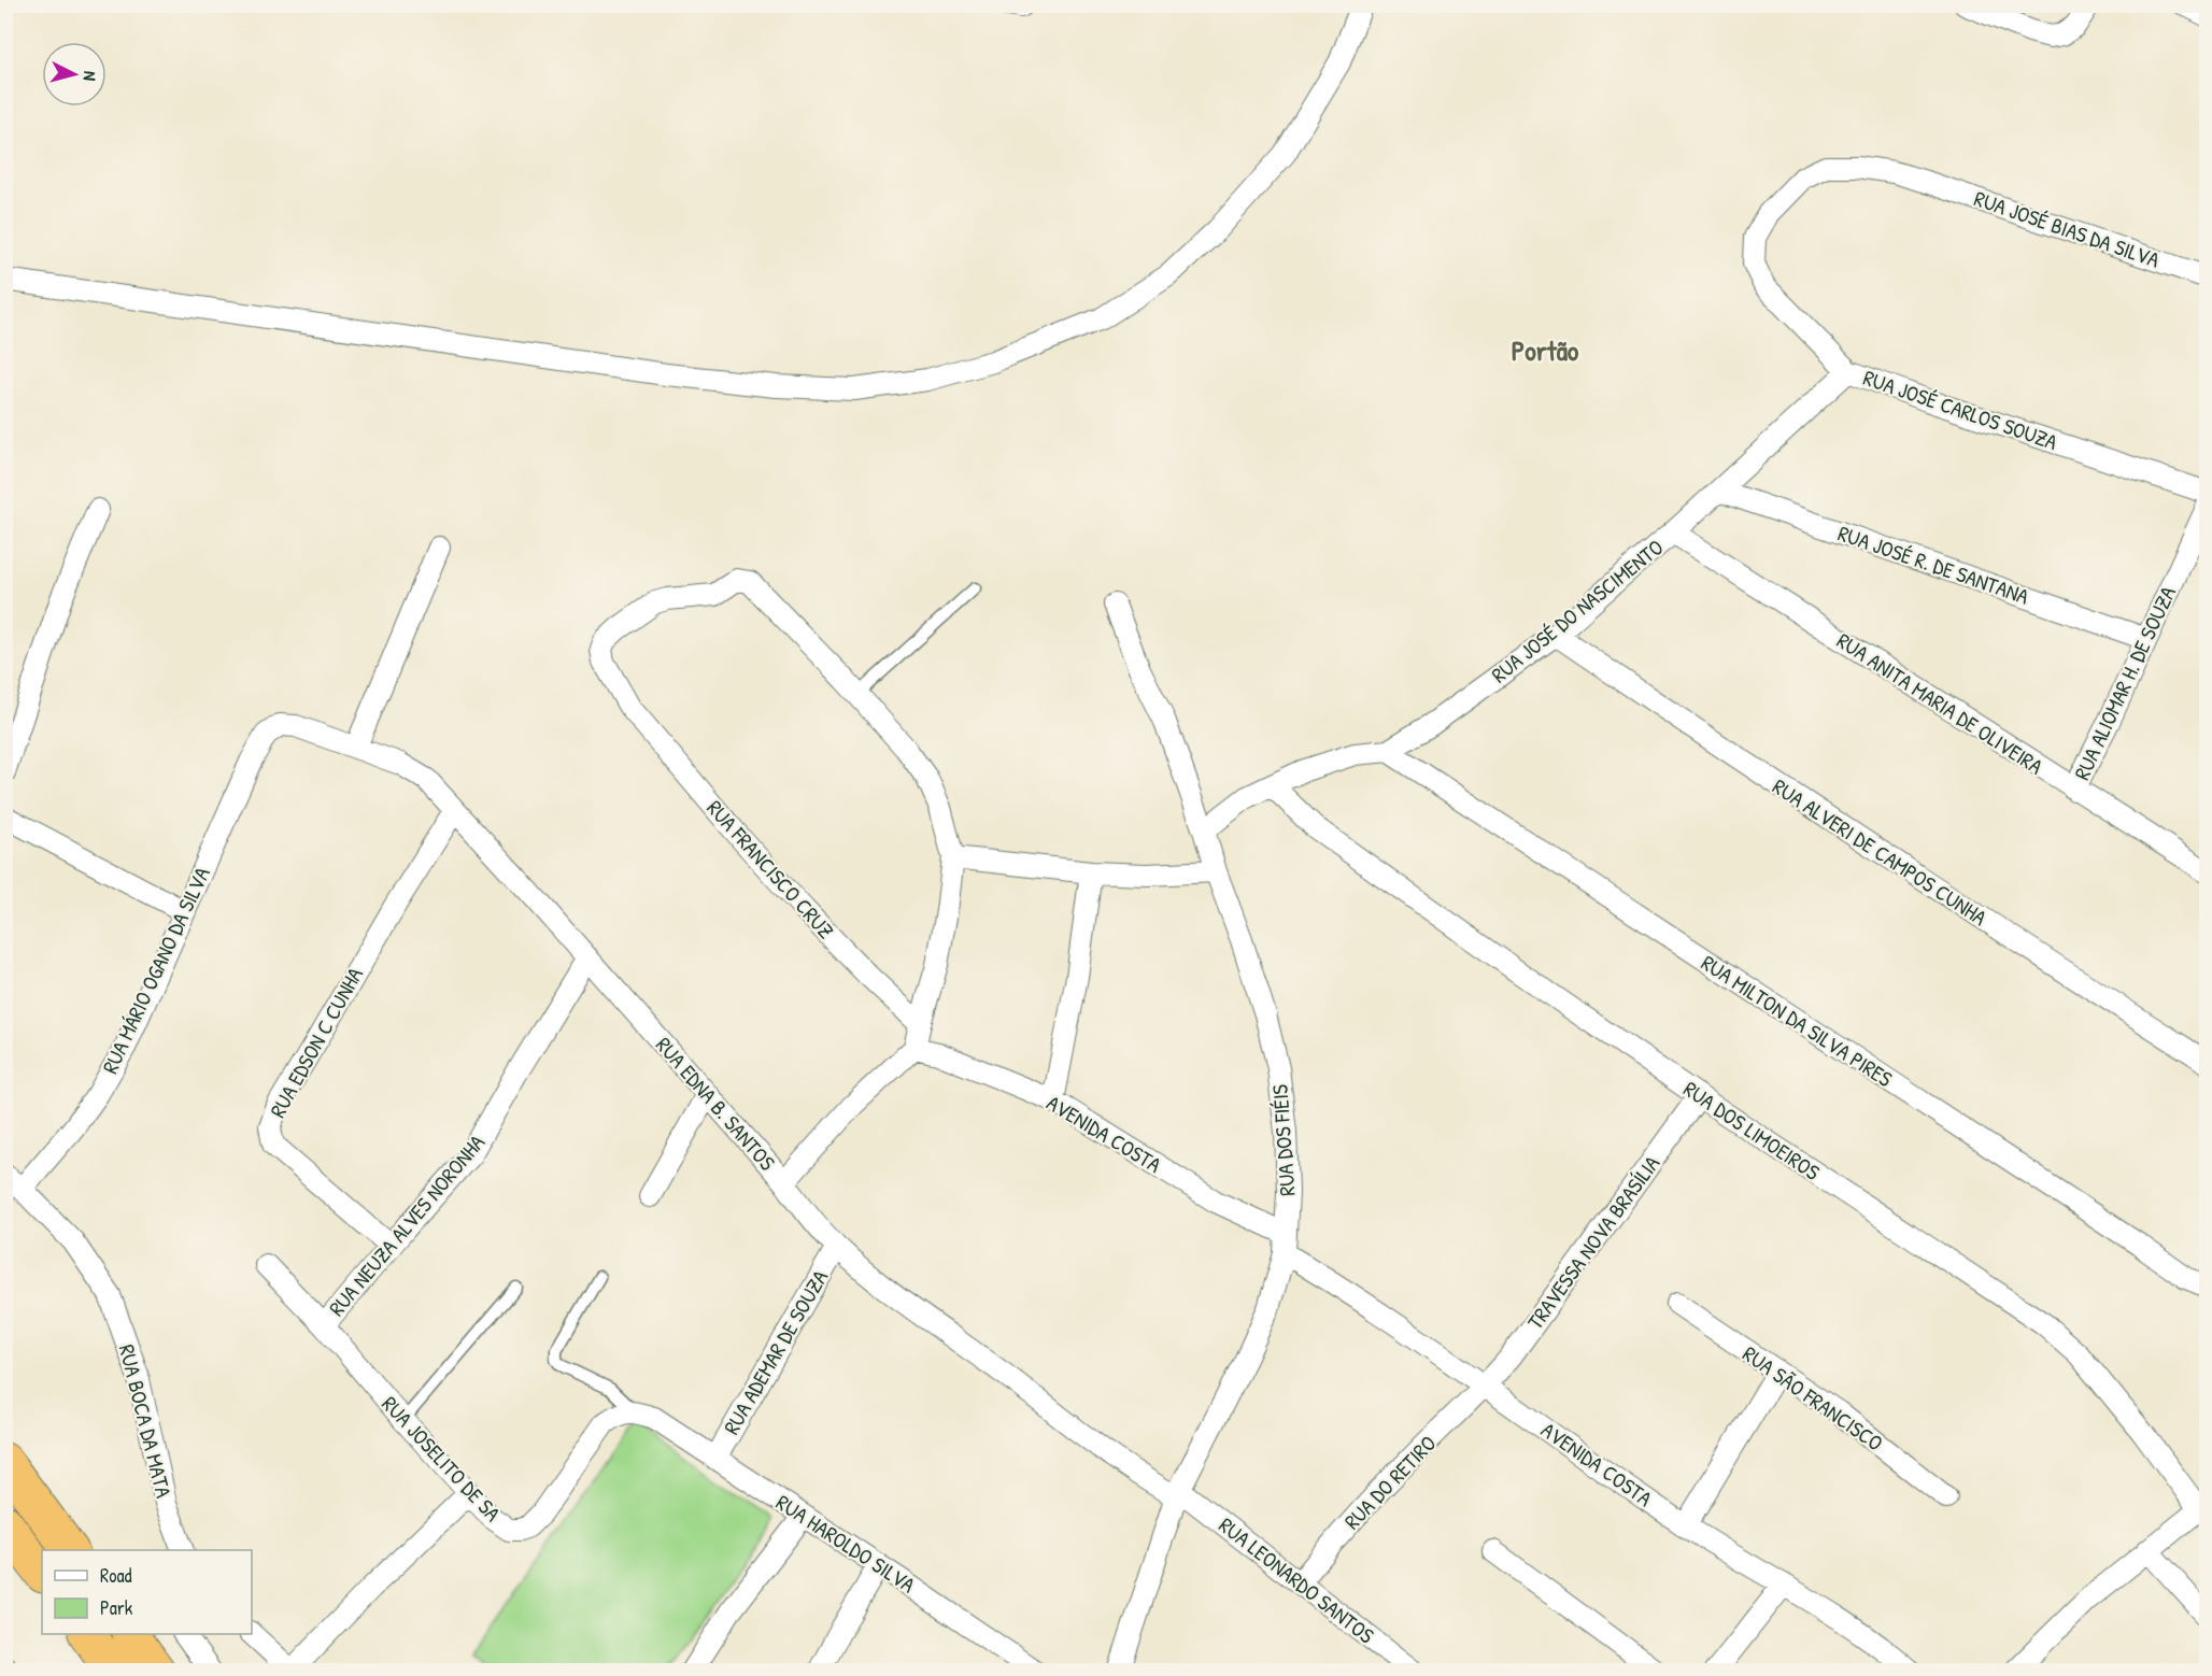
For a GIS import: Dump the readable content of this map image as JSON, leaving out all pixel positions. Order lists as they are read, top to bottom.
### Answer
{
  "streets": {
    "street": [
      "RUA JOSÉ BIAS DA SILVA",
      "RUA JOSÉ CARLOS SOUZA",
      "RUA JOSÉ R. DE SANTANA",
      "RUA JOSÉ DO NASCIMENTO",
      "RUA ALIOMAR H. DE SOUZA",
      "RUA ANITA MARIA DE OLIVEIRA",
      "RUA ALVERI DE CAMPOS CUNHA",
      "RUA FRANCISCO CRUZ",
      "RUA MÁRIO OGANO DA SILVA",
      "RUA MILTON DA SILVA PIRES",
      "RUA EDSON C CUNHA",
      "RUA EDNA B. SANTOS",
      "RUA DOS LIMOEIROS",
      "AVENIDA COSTA",
      "RUA DOS FIÉIS",
      "RUA NEUZA ALVES NORONHA",
      "TRAVESSA NOVA BRASÍLIA",
      "RUA ADEMAR DE SOUZA",
      "RUA SÃO FRANCISCO",
      "RUA BOCA DA MATA",
      "RUA JOSELITO DE SA",
      "RUA DO RETIRO",
      "RUA HAROLDO SILVA",
      "RUA LEONARDO SANTOS"
    ]
  },
  "crossings": [
    ["RUA JOSÉ BIAS DA SILVA", "RUA JOSÉ CARLOS SOUZA"],
    ["RUA JOSÉ CARLOS SOUZA", "RUA JOSÉ DO NASCIMENTO"],
    ["RUA JOSÉ R. DE SANTANA", "RUA JOSÉ DO NASCIMENTO"],
    ["RUA JOSÉ R. DE SANTANA", "RUA ALIOMAR H. DE SOUZA"],
    ["RUA JOSÉ DO NASCIMENTO", "RUA ANITA MARIA DE OLIVEIRA"],
    ["RUA JOSÉ DO NASCIMENTO", "RUA ALVERI DE CAMPOS CUNHA"],
    ["RUA JOSÉ DO NASCIMENTO", "RUA MILTON DA SILVA PIRES"],
    ["RUA JOSÉ DO NASCIMENTO", "RUA DOS LIMOEIROS"],
    ["RUA JOSÉ DO NASCIMENTO", "RUA DOS FIÉIS"],
    ["RUA ALIOMAR H. DE SOUZA", "RUA ANITA MARIA DE OLIVEIRA"],
    ["RUA MÁRIO OGANO DA SILVA", "RUA EDNA B. SANTOS"],
    ["RUA MÁRIO OGANO DA SILVA", "RUA BOCA DA MATA"],
    ["RUA EDSON C CUNHA", "RUA EDNA B. SANTOS"],
    ["RUA EDSON C CUNHA", "RUA NEUZA ALVES NORONHA"],
    ["RUA EDNA B. SANTOS", "RUA DOS FIÉIS"],
    ["RUA EDNA B. SANTOS", "RUA NEUZA ALVES NORONHA"],
    ["RUA EDNA B. SANTOS", "RUA ADEMAR DE SOUZA"],
    ["RUA EDNA B. SANTOS", "RUA LEONARDO SANTOS"],
    ["RUA DOS LIMOEIROS", "TRAVESSA NOVA BRASÍLIA"],
    ["AVENIDA COSTA", "RUA DOS FIÉIS"],
    ["AVENIDA COSTA", "TRAVESSA NOVA BRASÍLIA"],
    ["AVENIDA COSTA", "RUA DO RETIRO"],
    ["RUA DOS FIÉIS", "RUA LEONARDO SANTOS"],
    ["RUA NEUZA ALVES NORONHA", "RUA JOSELITO DE SA"],
    ["TRAVESSA NOVA BRASÍLIA", "RUA DO RETIRO"],
    ["RUA ADEMAR DE SOUZA", "RUA HAROLDO SILVA"],
    ["RUA JOSELITO DE SA", "RUA HAROLDO SILVA"],
    ["RUA DO RETIRO", "RUA LEONARDO SANTOS"]
  ],
  "districts": ["Portão"],
  "legend": ["Road", "Park"],
  "north": "right"
}
